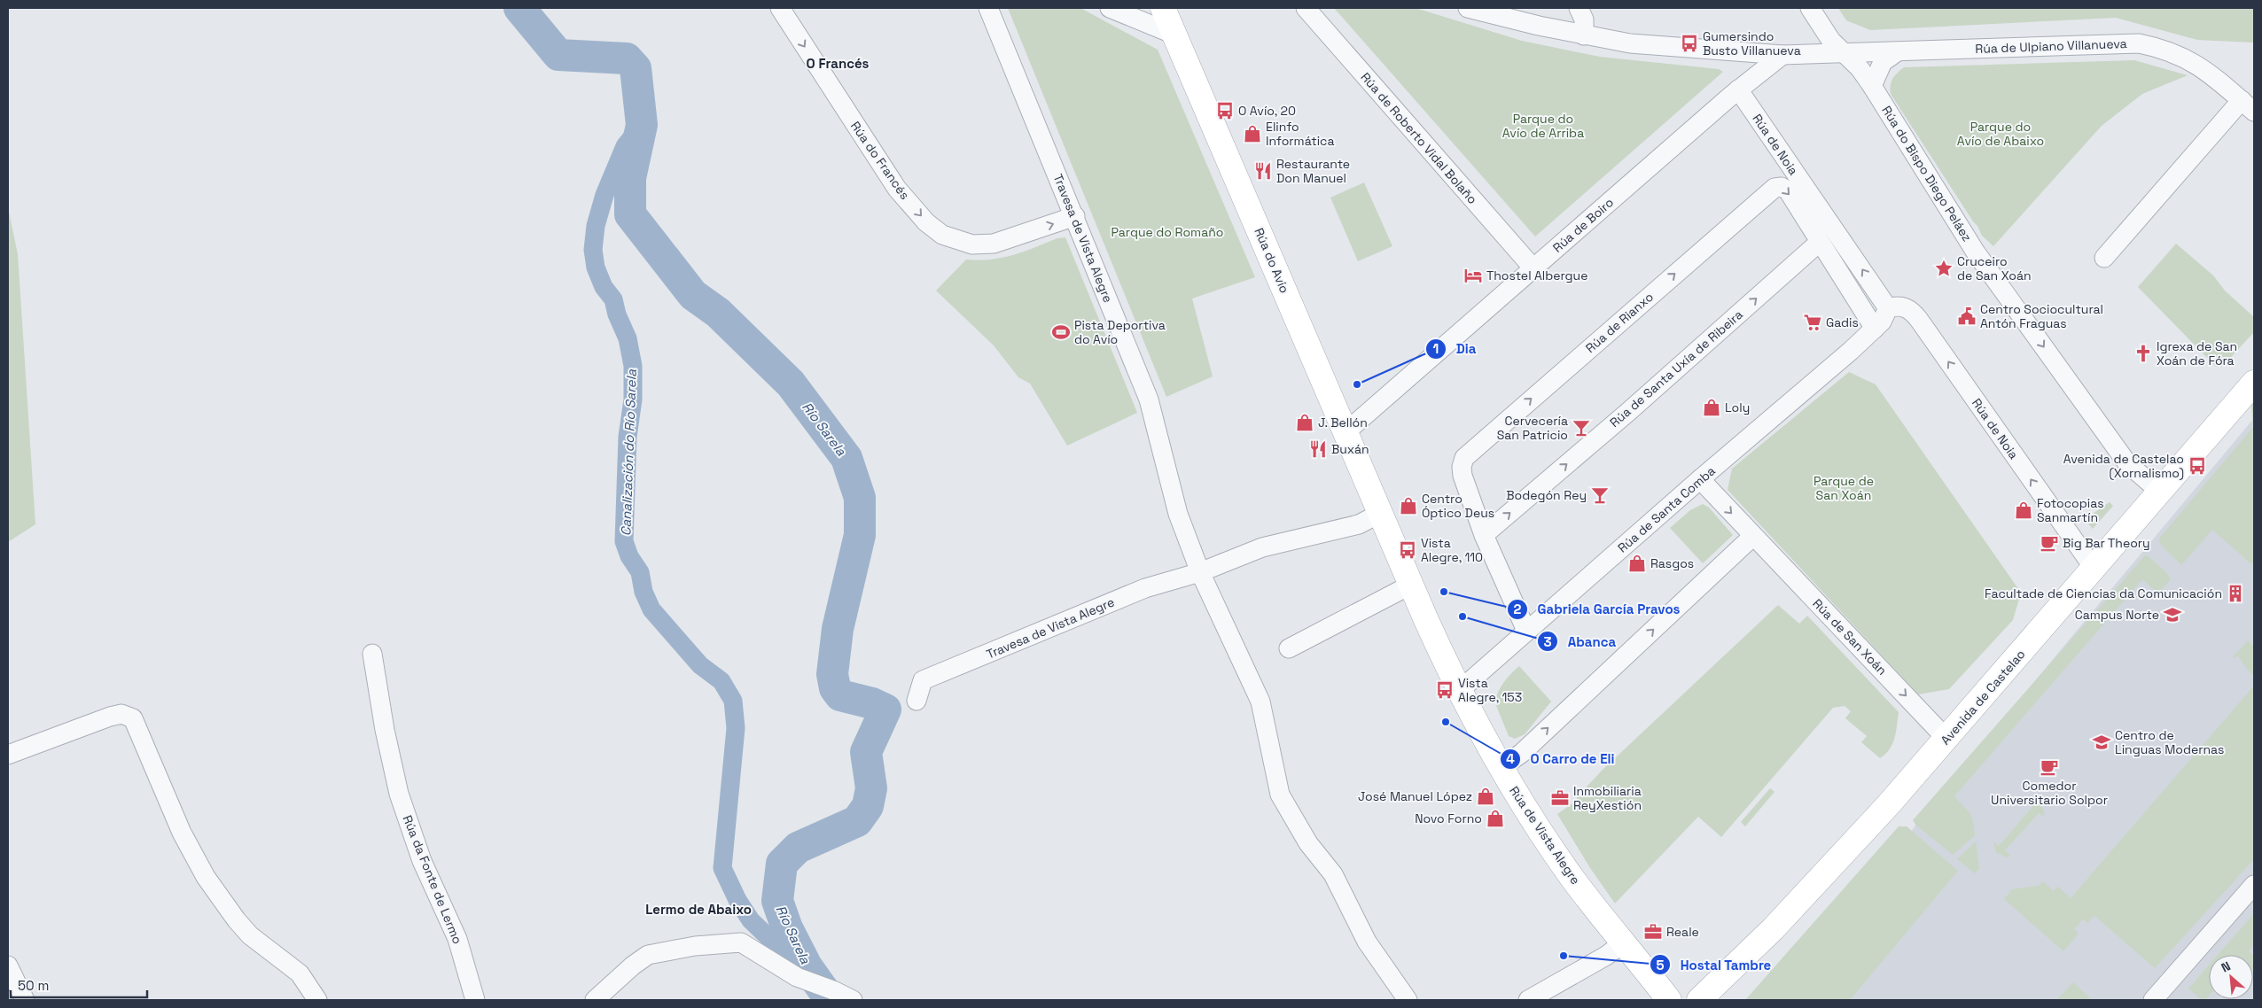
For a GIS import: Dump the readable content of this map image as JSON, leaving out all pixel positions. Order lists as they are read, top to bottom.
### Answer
{
  "streets": {
    "main road": ["Rúa do Avío", "Avenida de Castelao", "Rúa de Vista Alegre"],
    "street": [
      "Rúa de Ulpiano Villanueva",
      "Rúa de Roberto Vidal Bolaño",
      "Rúa de Noia",
      "Rúa do Francés",
      "Rúa do Bispo Diego Peláez",
      "Rúa de Boiro",
      "Travesa de Vista Alegre",
      "Rúa de Rianxo",
      "Rúa de Santa Uxía de Ribeira",
      "Rúa de Santa Comba",
      "Rúa de San Xoán",
      "Rúa da Fonte de Lermo"
    ]
  },
  "crossings": [
    ["Rúa de Ulpiano Villanueva", "Rúa do Bispo Diego Peláez"],
    ["Rúa de Ulpiano Villanueva", "Rúa de Boiro"],
    ["Rúa de Roberto Vidal Bolaño", "Rúa de Boiro"],
    ["Rúa de Noia", "Rúa de Boiro"],
    ["Rúa de Noia", "Rúa de Rianxo"],
    ["Rúa de Noia", "Rúa de Santa Uxía de Ribeira"],
    ["Rúa de Noia", "Rúa de Santa Comba"],
    ["Rúa de Noia", "Avenida de Castelao"],
    ["Rúa do Francés", "Travesa de Vista Alegre"],
    ["Rúa do Bispo Diego Peláez", "Avenida de Castelao"],
    ["Rúa de Boiro", "Rúa do Avío"],
    ["Travesa de Vista Alegre", "Rúa do Avío"],
    ["Travesa de Vista Alegre", "Rúa de Vista Alegre"],
    ["Rúa do Avío", "Rúa de Vista Alegre"],
    ["Rúa de Rianxo", "Rúa de Santa Uxía de Ribeira"],
    ["Rúa de Rianxo", "Rúa de Santa Comba"],
    ["Rúa de Santa Comba", "Rúa de San Xoán"],
    ["Rúa de Santa Comba", "Rúa de Vista Alegre"],
    ["Rúa de San Xoán", "Avenida de Castelao"]
  ],
  "one_way": [
    "Rúa do Francés",
    "Rúa do Bispo Diego Peláez",
    "Rúa de Rianxo",
    "Rúa de Santa Uxía de Ribeira",
    "Rúa de San Xoán"
  ],
  "districts": ["O Francés", "Lermo de Abaixo"],
  "water": ["Río Sarela", "Canalización do Río Sarela"],
  "parks": [
    "Parque do Avío de Arriba",
    "Parque do Avío de Abaixo",
    "Parque do Romaño",
    "Parque de San Xoán"
  ],
  "places": {
    "bus stop": [
      "Gumersindo Busto Villanueva",
      "O Avío, 20",
      "Avenida de Castelao (Xornalismo)",
      "Vista Alegre, 110",
      "Vista Alegre, 153"
    ],
    "shop": [
      "Elinfo Informática",
      "Loly",
      "J. Bellón",
      "Centro Óptico Deus",
      "Fotocopias Sanmartín",
      "Rasgos",
      "José Manuel López",
      "Novo Forno"
    ],
    "restaurant": ["Restaurante Don Manuel", "Buxán"],
    "place": ["Cruceiro de San Xoán"],
    "hotel": ["Thostel Albergue"],
    "public building": ["Centro Sociocultural Antón Fraguas"],
    "supermarket": ["Gadis"],
    "sports": ["Pista Deportiva do Avío"],
    "church": ["Igrexa de San Xoán de Fóra"],
    "other": [
      "Dia",
      "Gabriela García Pravos",
      "Abanca",
      "O Carro de Eli",
      "Hostal Tambre"
    ],
    "bar": ["Cervecería San Patricio", "Bodegón Rey"],
    "cafe": ["Big Bar Theory", "Comedor Universitario Solpor"],
    "building": ["Facultade de Ciencias da Comunicación"],
    "school or university": ["Campus Norte", "Centro de Linguas Modernas"],
    "office": ["Inmobiliaria ReyXestión", "Reale"]
  },
  "scale_bar": "50 m",
  "north": "top left"
}
